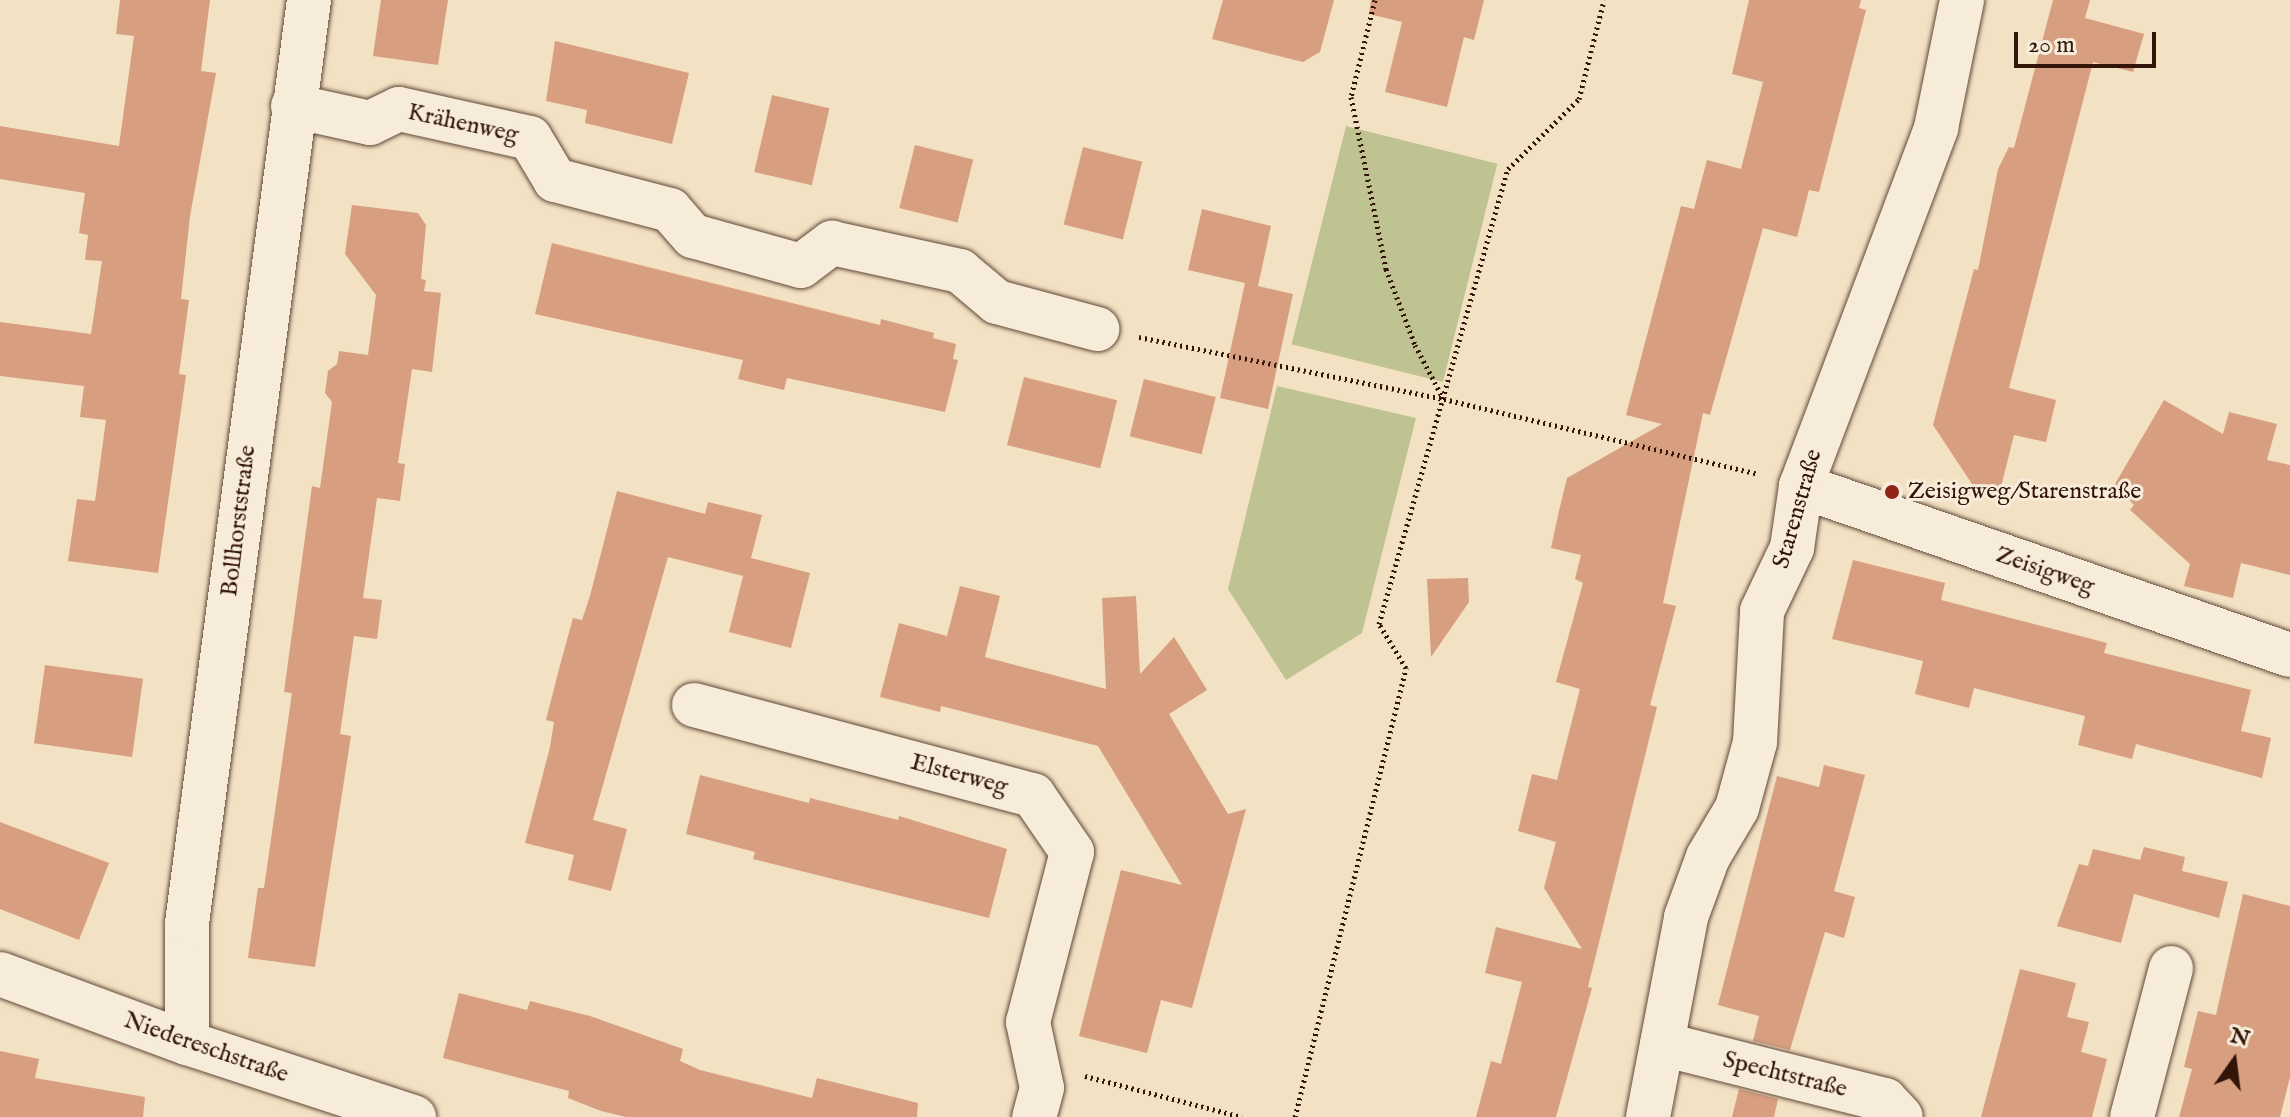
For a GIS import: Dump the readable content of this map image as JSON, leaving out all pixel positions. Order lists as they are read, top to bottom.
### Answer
{
  "streets": {
    "street": [
      "Krähenweg",
      "Starenstraße",
      "Bollhorststraße",
      "Zeisigweg",
      "Elsterweg",
      "Niedereschstraße",
      "Spechtstraße"
    ]
  },
  "crossings": [
    ["Krähenweg", "Bollhorststraße"],
    ["Starenstraße", "Zeisigweg"],
    ["Starenstraße", "Spechtstraße"],
    ["Bollhorststraße", "Niedereschstraße"]
  ],
  "places": ["Zeisigweg/Starenstraße"],
  "scale_bar": "20 m",
  "north": "top"
}
